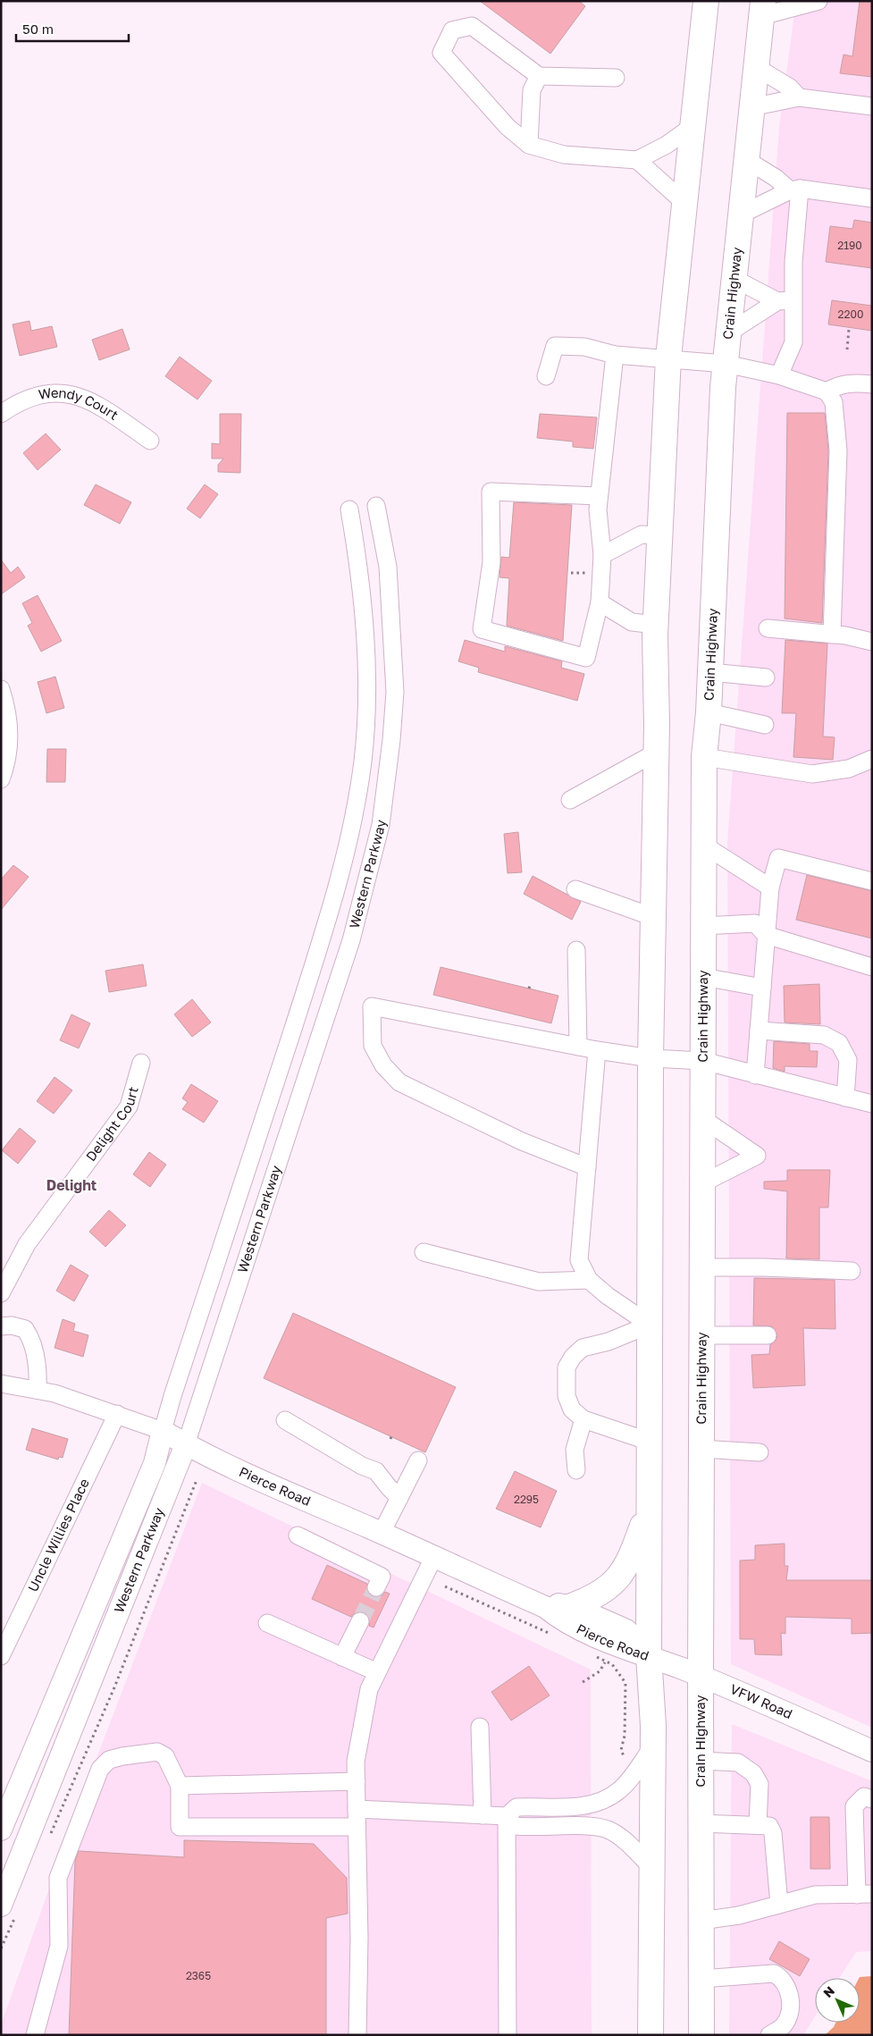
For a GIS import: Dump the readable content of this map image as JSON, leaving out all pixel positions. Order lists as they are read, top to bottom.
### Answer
{
  "streets": {
    "highway": ["Crain Highway"],
    "main road": ["Western Parkway", "Pierce Road", "VFW Road"],
    "street": ["Wendy Court", "Delight Court", "Uncle Willies Place"]
  },
  "crossings": [
    ["Crain Highway", "VFW Road"],
    ["Western Parkway", "Pierce Road"],
    ["Pierce Road", "Uncle Willies Place"],
    ["Pierce Road", "VFW Road"]
  ],
  "districts": ["Delight"],
  "house_numbers": [
    "2190",
    "2200",
    "2295",
    "2365"
  ],
  "scale_bar": "50 m",
  "north": "top left"
}
